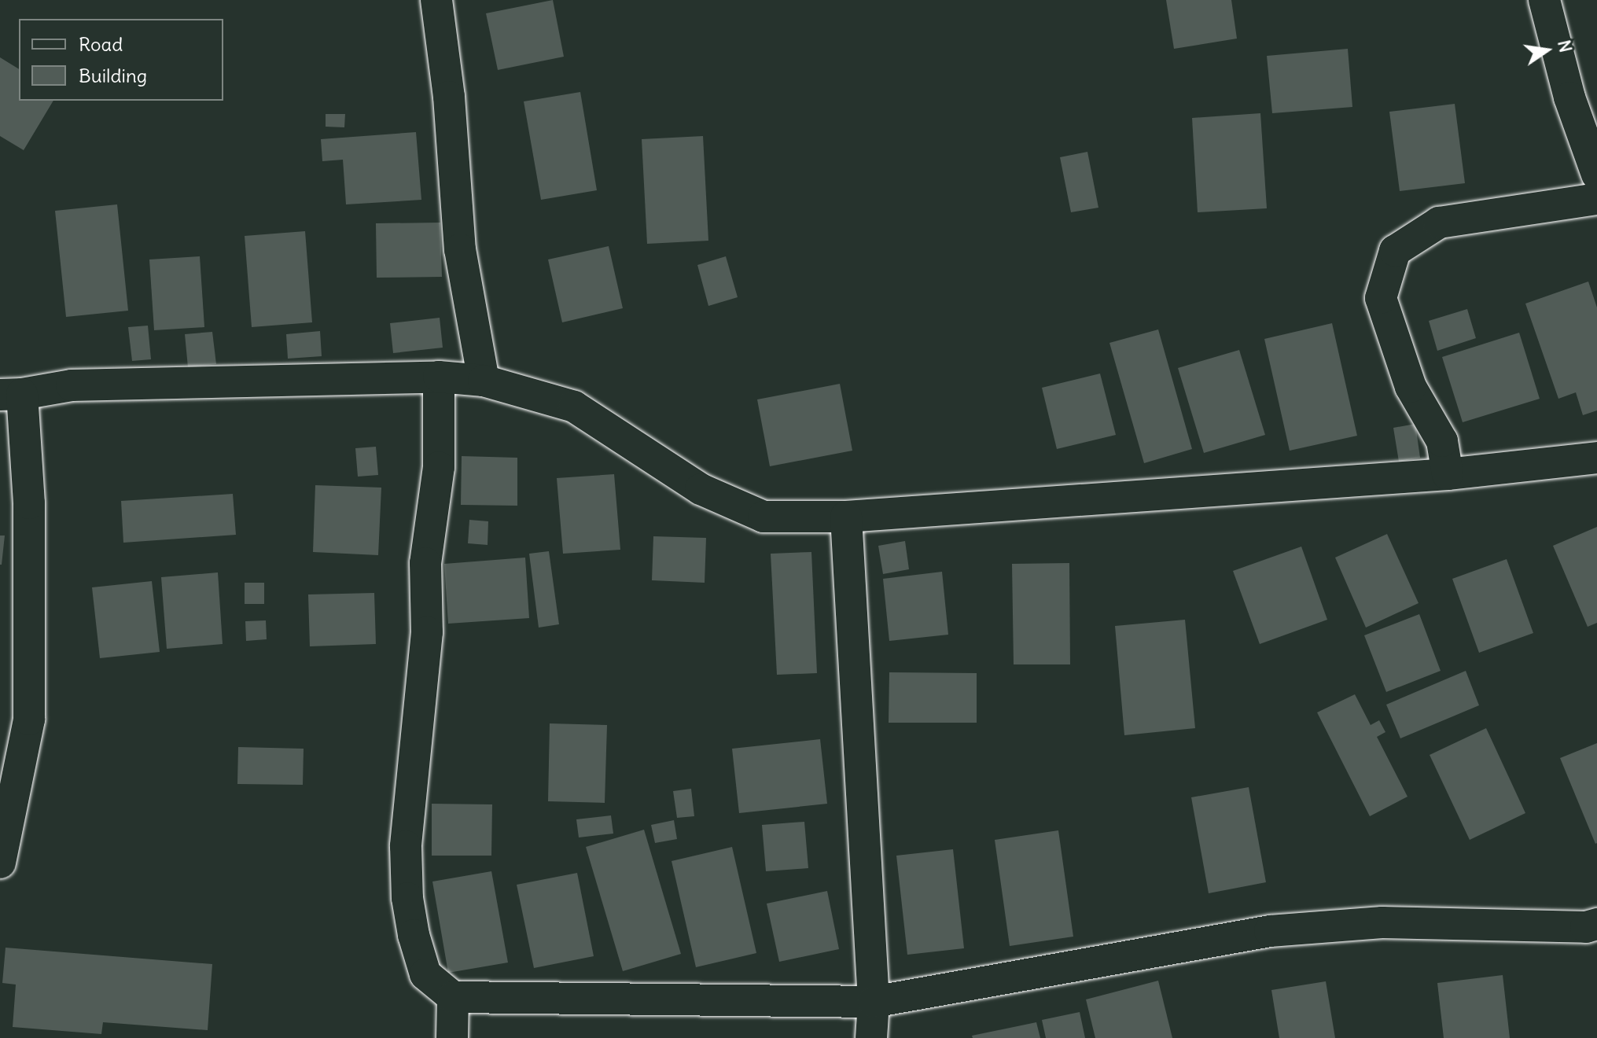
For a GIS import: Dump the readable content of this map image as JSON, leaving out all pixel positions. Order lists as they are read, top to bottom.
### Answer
{
  "legend": ["Road", "Building"],
  "north": "right"
}
